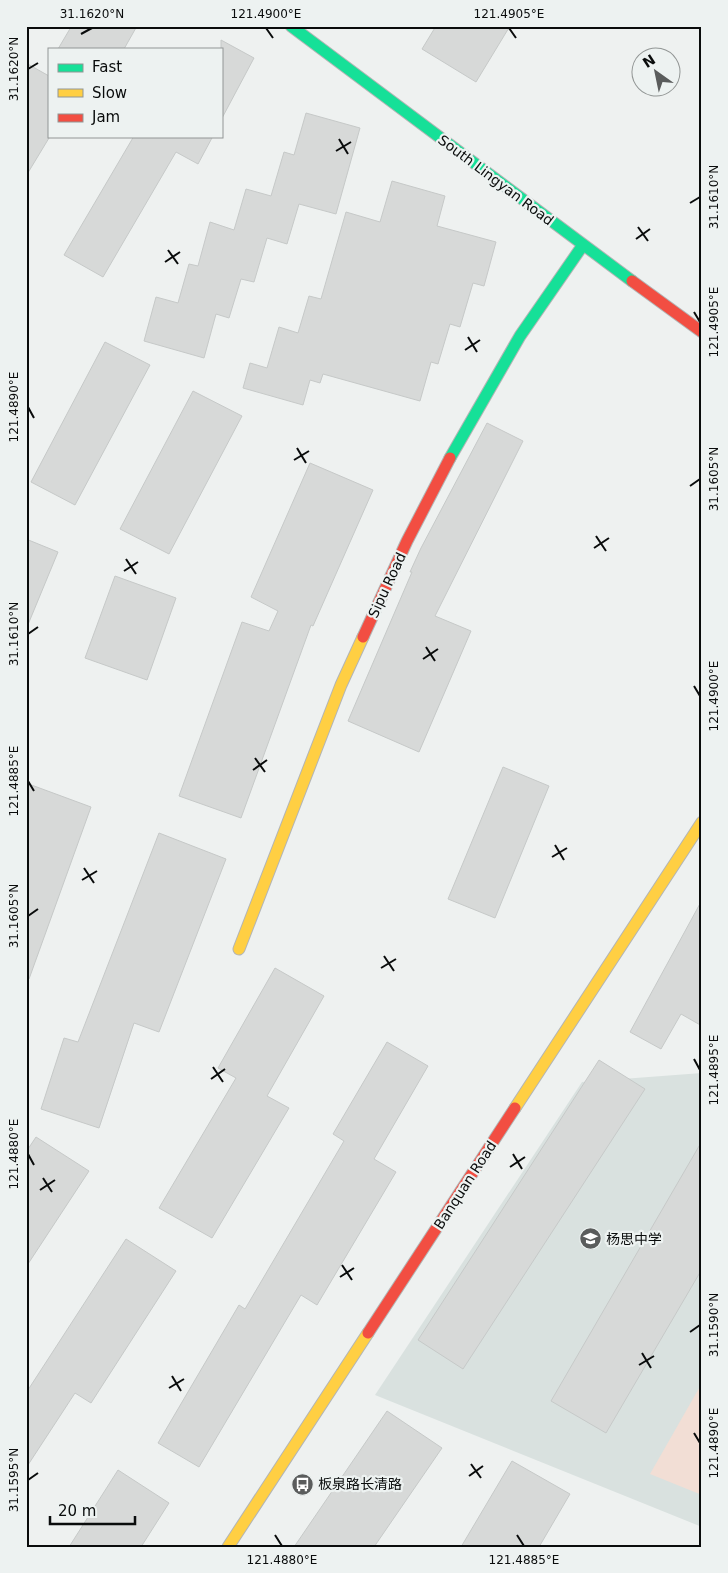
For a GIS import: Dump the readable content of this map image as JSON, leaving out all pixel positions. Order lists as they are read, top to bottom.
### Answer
{
  "streets": {
    "street": ["South Lingyan Road", "Sipu Road", "Banquan Road"]
  },
  "crossings": [
    ["South Lingyan Road", "Sipu Road"]
  ],
  "places": {
    "school or university": ["杨思中学"],
    "bus stop": ["板泉路长清路"]
  },
  "legend": ["Fast", "Slow", "Jam"],
  "scale_bar": "20 m",
  "north": "top left",
  "coordinates": [
    "31.1620°N",
    "121.4900°E",
    "121.4905°E",
    "31.1610°N",
    "121.4890°E",
    "31.1605°N",
    "121.4885°E",
    "121.4895°E",
    "121.4880°E",
    "31.1590°N",
    "31.1595°N"
  ]
}
